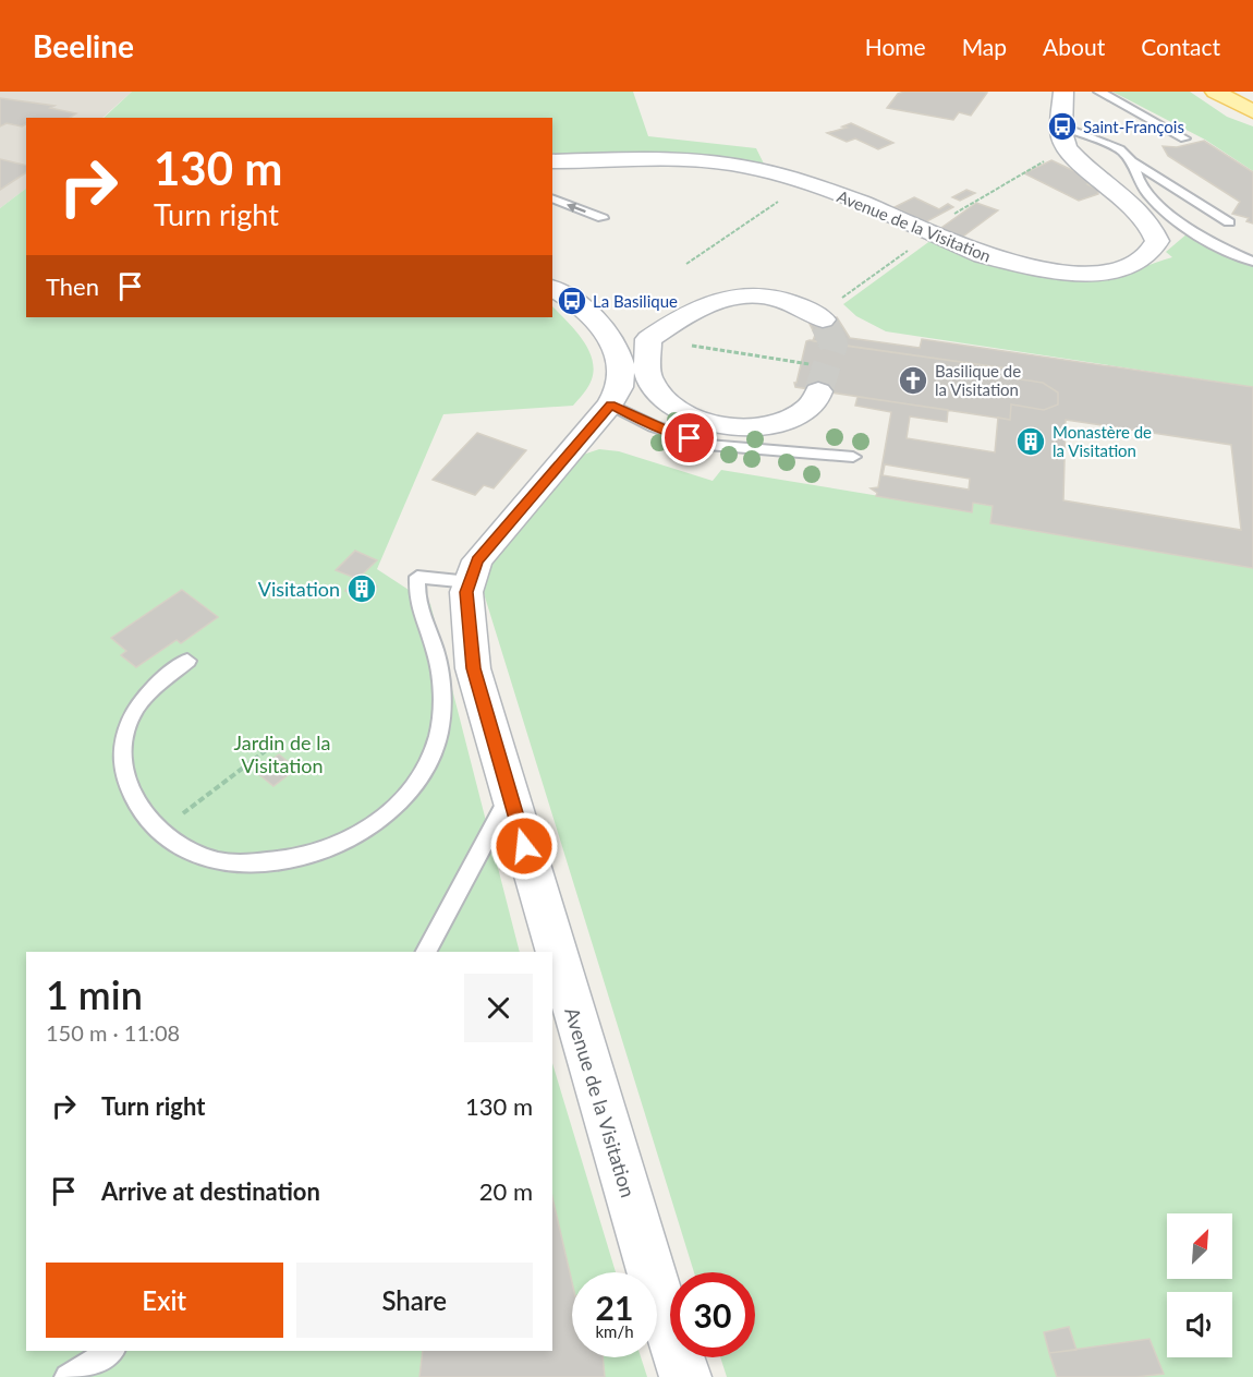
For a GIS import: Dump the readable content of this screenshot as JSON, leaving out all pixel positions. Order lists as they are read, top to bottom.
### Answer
{
  "streets": {
    "street": ["Avenue de la Visitation"]
  },
  "parks": ["Jardin de la Visitation"],
  "places": {
    "bus stop": ["Saint-François", "La Basilique"],
    "church": ["Basilique de la Visitation"],
    "building": ["Monastère de la Visitation", "Visitation"]
  },
  "north": "top right",
  "page": {
    "header": "Beeline",
    "nav": [
      "Home",
      "Map",
      "About",
      "Contact"
    ],
    "turn": ["130 m", "Turn right"],
    "then": "Then",
    "heading": ["1 min", "150 m · 11:08"],
    "list": [
      {
        "name": "Turn right",
        "value": "130 m"
      },
      {
        "name": "Arrive at destination",
        "value": "20 m"
      }
    ],
    "buttons": ["Exit", "Share"],
    "speed": "21 km/h",
    "limit": "30"
  }
}
